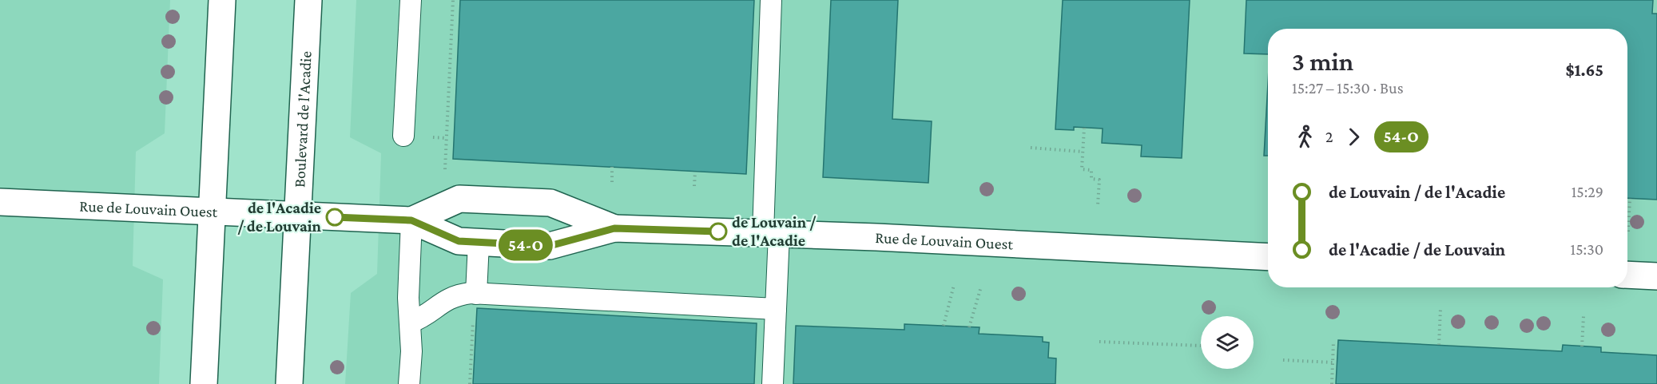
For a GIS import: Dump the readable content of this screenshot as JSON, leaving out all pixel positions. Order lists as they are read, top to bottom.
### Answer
{
  "streets": {
    "street": ["Boulevard de l'Acadie", "Rue de Louvain Ouest"]
  },
  "crossings": [
    ["Boulevard de l'Acadie", "Rue de Louvain Ouest"]
  ],
  "places": ["de l'Acadie / de Louvain", "de Louvain / de l'Acadie"],
  "lines": ["bus line 54-O"],
  "page": {
    "on_map": "54-O",
    "heading": ["3 min", "15:27 – 15:30 · Bus", "$1.65"],
    "legs": ["2", "54-O"],
    "list": [
      {
        "name": "de Louvain / de l'Acadie",
        "value": "15:29"
      },
      {
        "name": "de l'Acadie / de Louvain",
        "value": "15:30"
      }
    ]
  }
}
